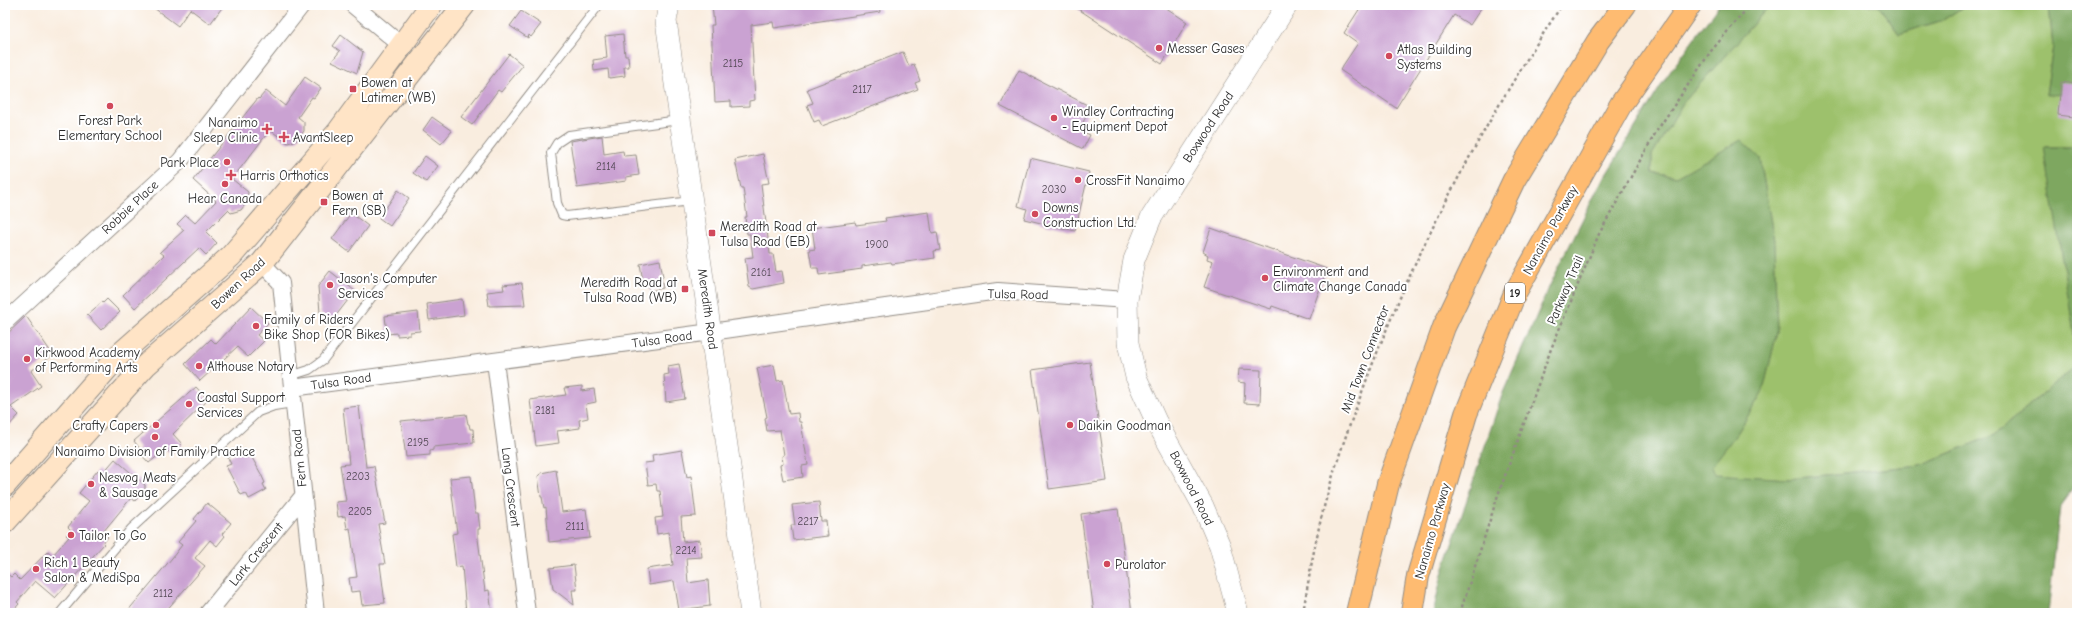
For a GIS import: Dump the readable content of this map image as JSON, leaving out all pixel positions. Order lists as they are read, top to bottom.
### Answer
{
  "streets": {
    "highway": ["Nanaimo Parkway", "19"],
    "main road": ["Bowen Road"],
    "street": [
      "Boxwood Road",
      "Robbie Place",
      "Tulsa Road",
      "Meredith Road",
      "Fern Road",
      "Lang Crescent",
      "Lark Crescent"
    ],
    "path": ["Parkway Trail", "Mid Town Connector"]
  },
  "crossings": [
    ["Boxwood Road", "Tulsa Road"],
    ["Bowen Road", "Fern Road"],
    ["Tulsa Road", "Meredith Road"],
    ["Tulsa Road", "Fern Road"],
    ["Tulsa Road", "Lang Crescent"],
    ["Fern Road", "Lark Crescent"]
  ],
  "places": {
    "other": [
      "Messer Gases",
      "Atlas Building Systems",
      "Forest Park Elementary School",
      "Windley Contracting - Equipment Depot",
      "Park Place",
      "CrossFit Nanaimo",
      "Hear Canada",
      "Downs Construction Ltd.",
      "Environment and Climate Change Canada",
      "Jason's Computer Services",
      "Family of Riders Bike Shop (FOR Bikes)",
      "Kirkwood Academy of Performing Arts",
      "Althouse Notary",
      "Coastal Support Services",
      "Crafty Capers",
      "Daikin Goodman",
      "Nanaimo Division of Family Practice",
      "Nesvog Meats & Sausage",
      "Tailor To Go",
      "Purolator",
      "Rich 1 Beauty Salon & MediSpa"
    ],
    "transit": [
      "Bowen at Latimer (WB)",
      "Bowen at Fern (SB)",
      "Meredith Road at Tulsa Road (EB)",
      "Meredith Road at Tulsa Road (WB)"
    ],
    "health": ["Nanaimo Sleep Clinic", "AvantSleep", "Harris Orthotics"]
  },
  "house_numbers": [
    "2115",
    "2117",
    "2114",
    "2030",
    "1900",
    "2161",
    "2181",
    "2195",
    "2203",
    "2205",
    "2217",
    "2111",
    "2214",
    "2112"
  ]
}
